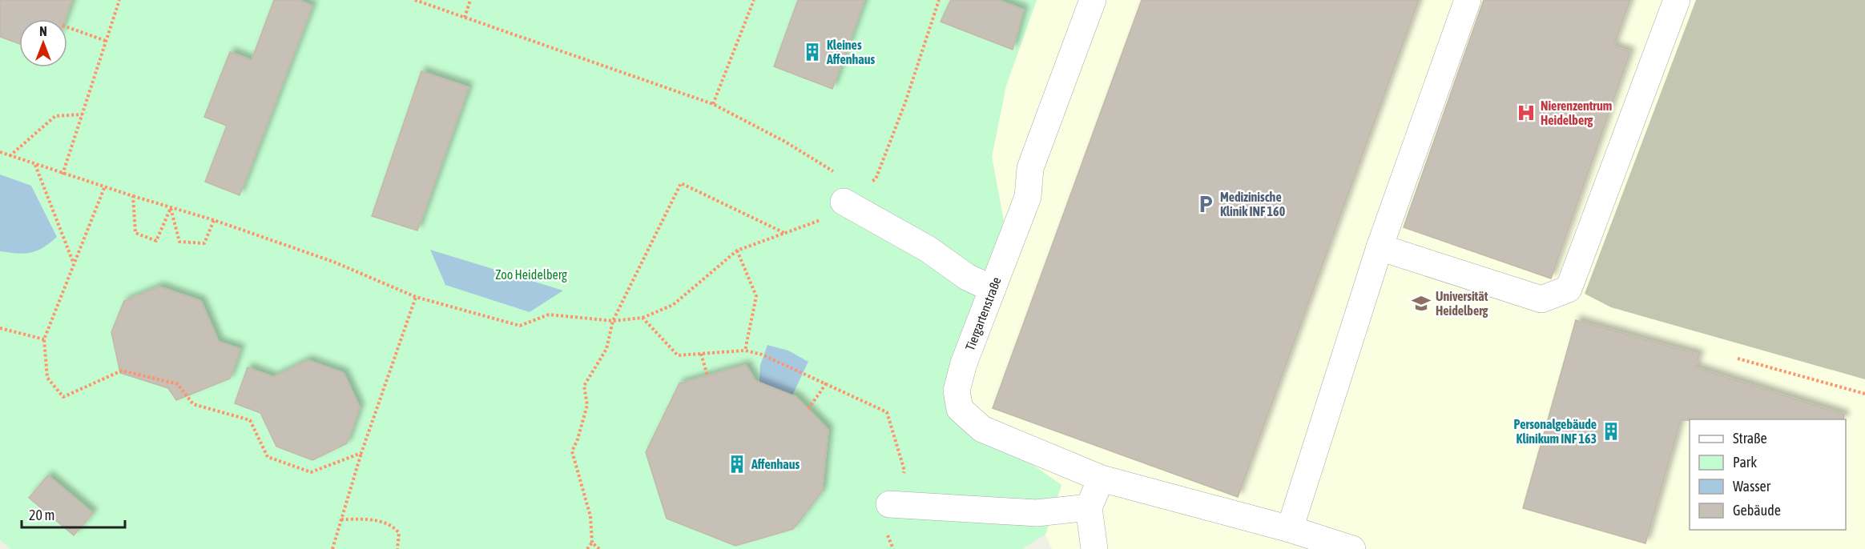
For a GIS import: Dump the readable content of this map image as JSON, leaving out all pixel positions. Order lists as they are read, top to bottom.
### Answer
{
  "streets": {
    "street": ["Tiergartenstraße"]
  },
  "parks": ["Zoo Heidelberg"],
  "places": {
    "building": ["Kleines Affenhaus", "Personalgebäude Klinikum INF 163", "Affenhaus"],
    "hospital": ["Nierenzentrum Heidelberg"],
    "parking": ["Medizinische Klinik INF 160"],
    "school or university": ["Universität Heidelberg"]
  },
  "legend": [
    "Straße",
    "Park",
    "Wasser",
    "Gebäude"
  ],
  "scale_bar": "20 m",
  "north": "top"
}
